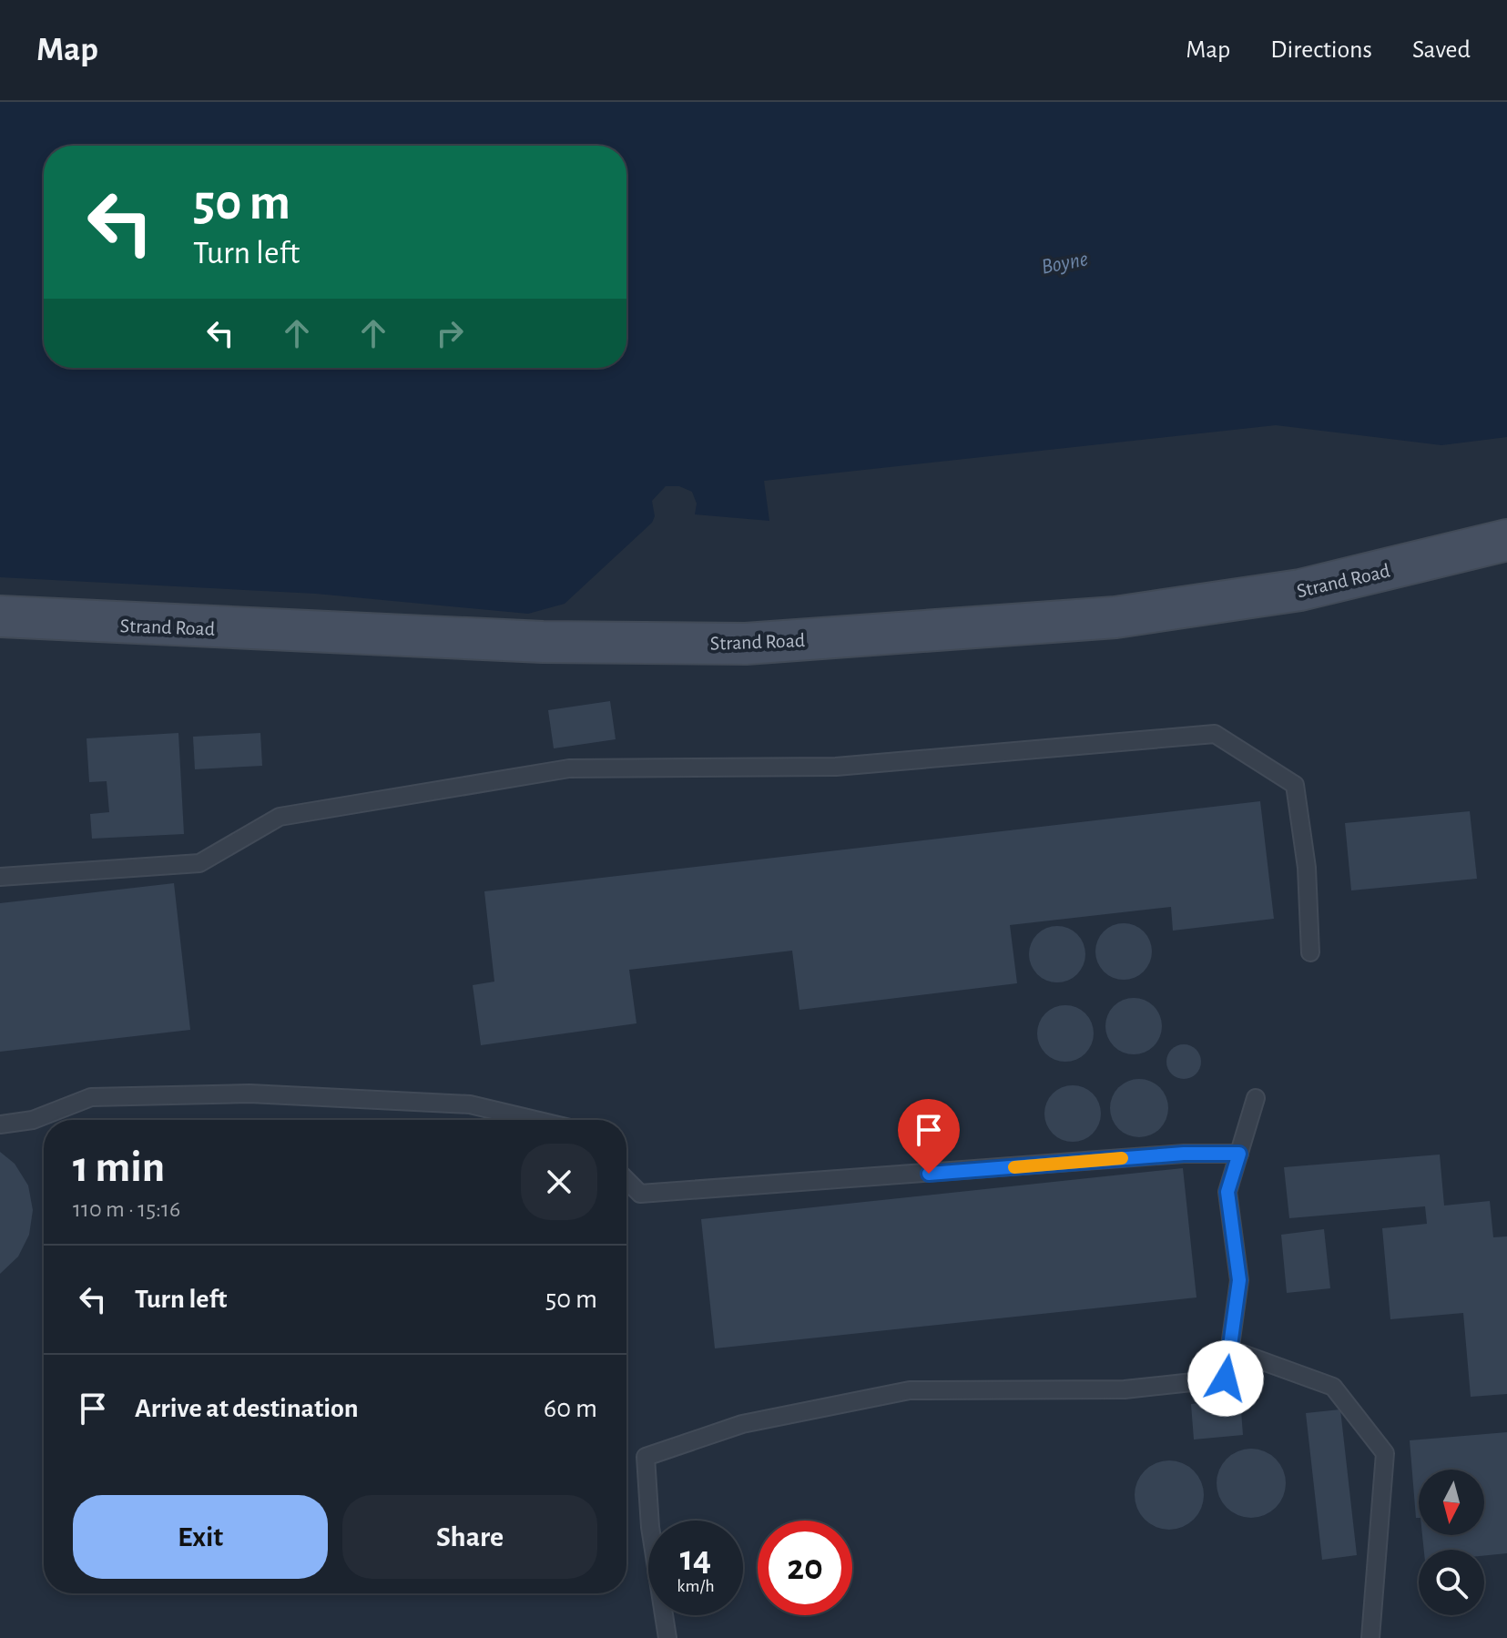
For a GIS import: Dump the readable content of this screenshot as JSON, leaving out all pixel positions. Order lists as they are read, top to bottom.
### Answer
{
  "streets": {
    "main road": ["Strand Road"]
  },
  "water": ["Boyne"],
  "north": "bottom",
  "page": {
    "header": "Map",
    "nav": ["Map", "Directions", "Saved"],
    "turn": ["50 m", "Turn left"],
    "heading": ["1 min", "110 m · 15:16"],
    "list": [
      {
        "name": "Turn left",
        "value": "50 m"
      },
      {
        "name": "Arrive at destination",
        "value": "60 m"
      }
    ],
    "buttons": ["Exit", "Share"],
    "speed": "14 km/h",
    "limit": "20"
  }
}
